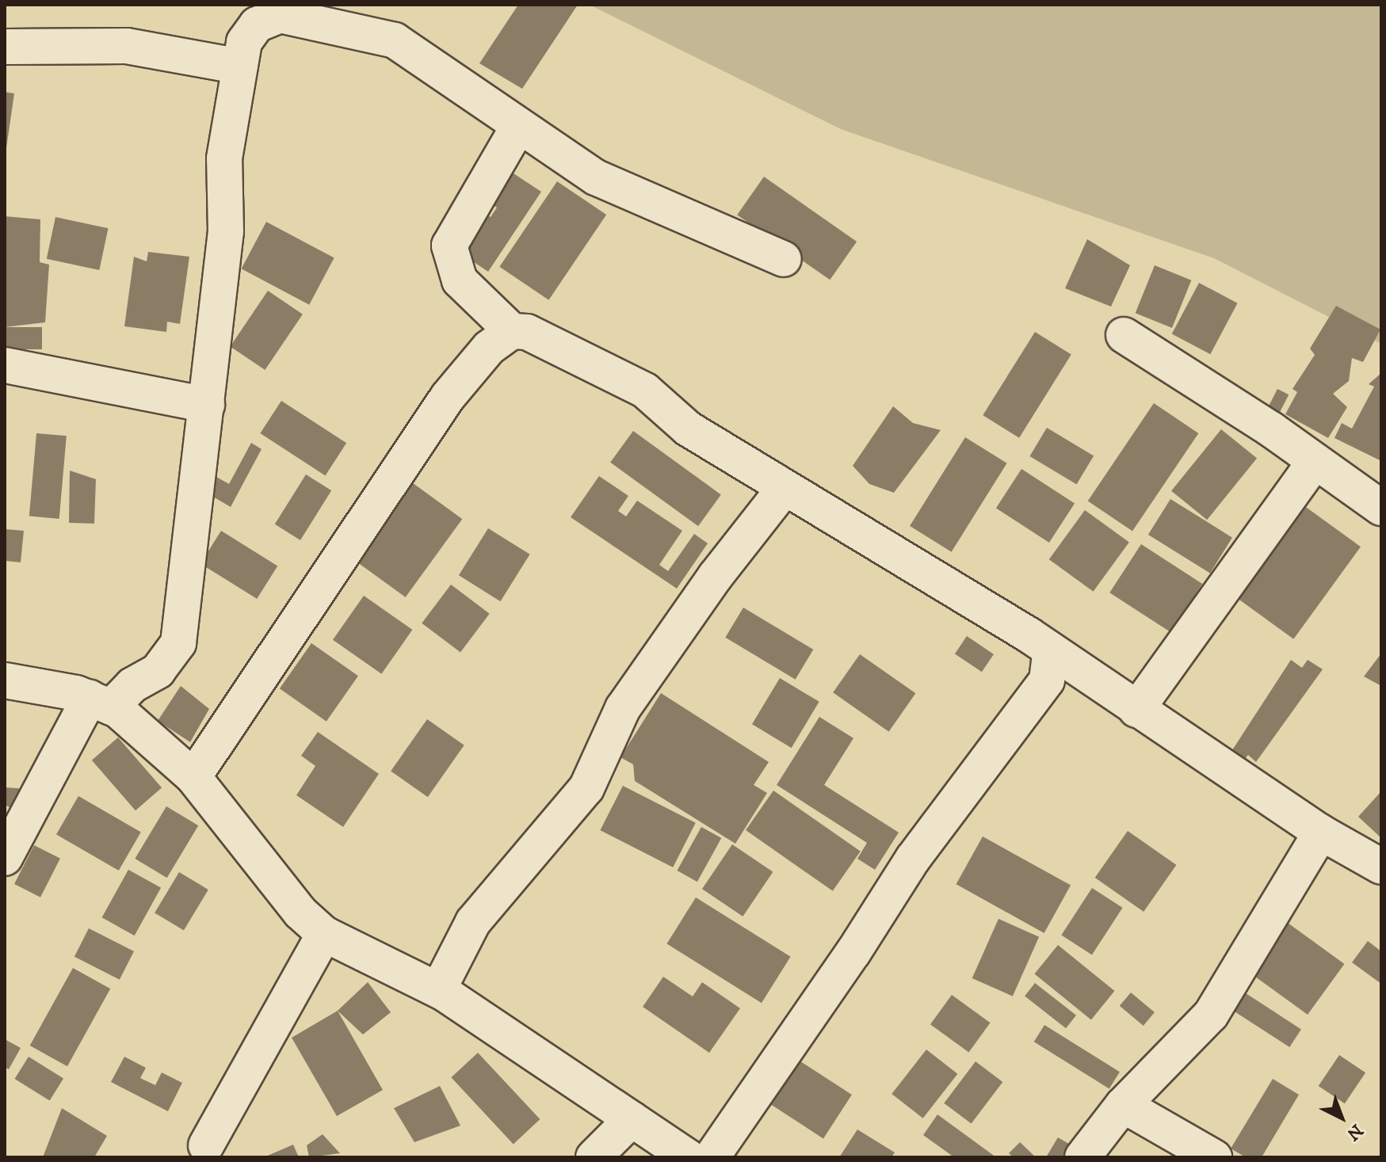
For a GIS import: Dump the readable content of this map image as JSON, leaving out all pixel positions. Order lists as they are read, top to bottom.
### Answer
{
  "north": "bottom right"
}
